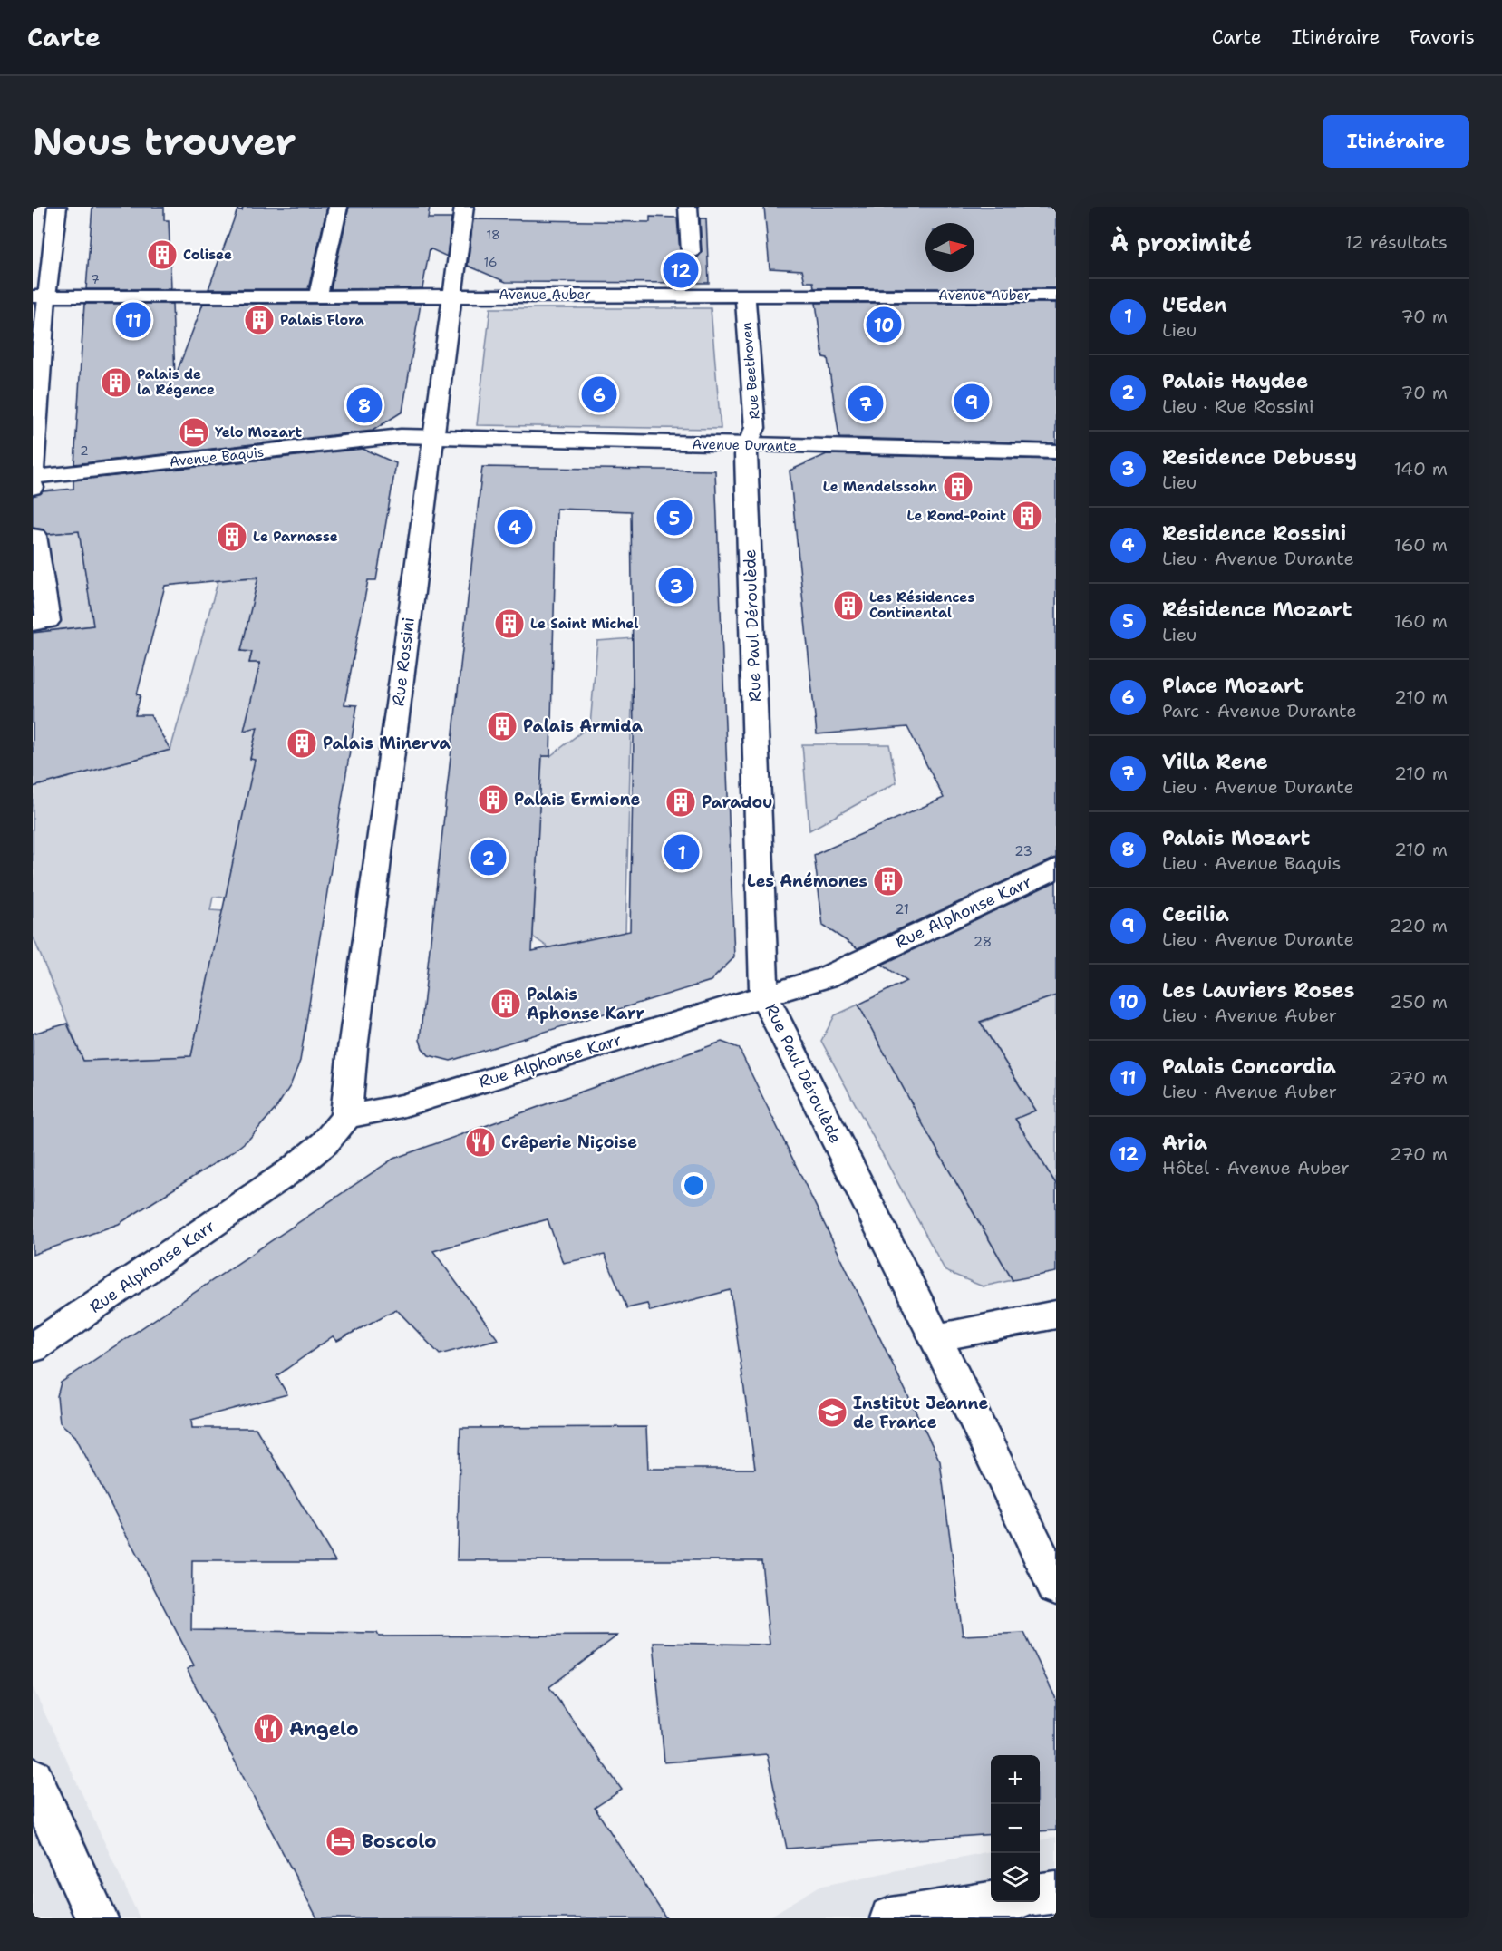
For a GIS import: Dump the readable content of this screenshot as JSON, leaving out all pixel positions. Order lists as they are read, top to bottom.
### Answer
{
  "streets": {
    "street": [
      "Avenue Auber",
      "Rue Beethoven",
      "Avenue Durante",
      "Avenue Baquis",
      "Rue Paul Déroulède",
      "Rue Rossini",
      "Rue Alphonse Karr"
    ]
  },
  "crossings": [
    ["Avenue Auber", "Rue Beethoven"],
    ["Avenue Auber", "Rue Rossini"],
    ["Rue Beethoven", "Avenue Durante"],
    ["Rue Beethoven", "Rue Paul Déroulède"],
    ["Avenue Durante", "Avenue Baquis"],
    ["Avenue Durante", "Rue Paul Déroulède"],
    ["Avenue Durante", "Rue Rossini"],
    ["Avenue Baquis", "Rue Rossini"],
    ["Rue Paul Déroulède", "Rue Alphonse Karr"],
    ["Rue Rossini", "Rue Alphonse Karr"]
  ],
  "places": {
    "building": [
      "Colisee",
      "Palais Flora",
      "Palais de la Régence",
      "Le Mendelssohn",
      "Le Rond-Point",
      "Le Parnasse",
      "Les Résidences Continental",
      "Le Saint Michel",
      "Palais Armida",
      "Palais Minerva",
      "Palais Ermione",
      "Paradou",
      "Les Anémones",
      "Palais Aphonse Karr"
    ],
    "hotel": ["Yelo Mozart", "Boscolo"],
    "restaurant": ["Crêperie Niçoise", "Angelo"],
    "school or university": ["Institut Jeanne de France"]
  },
  "house_numbers": [
    "18",
    "16",
    "7",
    "2",
    "23",
    "21",
    "28"
  ],
  "north": "right",
  "page": {
    "header": "Carte",
    "nav": ["Carte", "Itinéraire", "Favoris"],
    "buttons": "Itinéraire",
    "title": "Nous trouver",
    "heading": ["À proximité", "12 résultats"],
    "pins": [
      "12",
      "11",
      "10",
      "6",
      "9",
      "7",
      "8",
      "5",
      "4",
      "3",
      "1",
      "2"
    ],
    "list": [
      {
        "mark": "1",
        "name": "L'Eden",
        "note": "Lieu",
        "value": "70 m"
      },
      {
        "mark": "2",
        "name": "Palais Haydee",
        "note": "Lieu · Rue Rossini",
        "value": "70 m"
      },
      {
        "mark": "3",
        "name": "Residence Debussy",
        "note": "Lieu",
        "value": "140 m"
      },
      {
        "mark": "4",
        "name": "Residence Rossini",
        "note": "Lieu · Avenue Durante",
        "value": "160 m"
      },
      {
        "mark": "5",
        "name": "Résidence Mozart",
        "note": "Lieu",
        "value": "160 m"
      },
      {
        "mark": "6",
        "name": "Place Mozart",
        "note": "Parc · Avenue Durante",
        "value": "210 m"
      },
      {
        "mark": "7",
        "name": "Villa Rene",
        "note": "Lieu · Avenue Durante",
        "value": "210 m"
      },
      {
        "mark": "8",
        "name": "Palais Mozart",
        "note": "Lieu · Avenue Baquis",
        "value": "210 m"
      },
      {
        "mark": "9",
        "name": "Cecilia",
        "note": "Lieu · Avenue Durante",
        "value": "220 m"
      },
      {
        "mark": "10",
        "name": "Les Lauriers Roses",
        "note": "Lieu · Avenue Auber",
        "value": "250 m"
      },
      {
        "mark": "11",
        "name": "Palais Concordia",
        "note": "Lieu · Avenue Auber",
        "value": "270 m"
      },
      {
        "mark": "12",
        "name": "Aria",
        "note": "Hôtel · Avenue Auber",
        "value": "270 m"
      }
    ],
    "map_buttons": ["+", "−"]
  }
}
